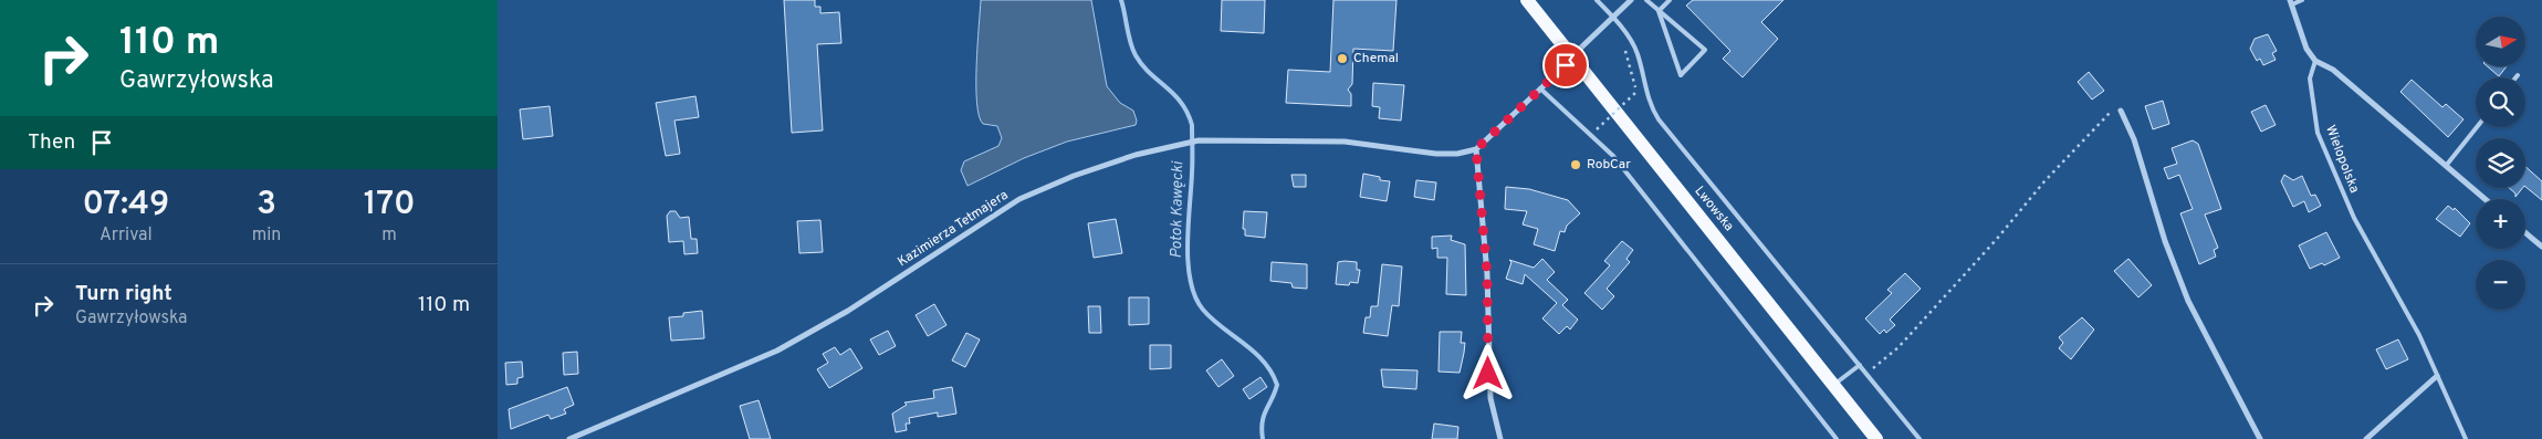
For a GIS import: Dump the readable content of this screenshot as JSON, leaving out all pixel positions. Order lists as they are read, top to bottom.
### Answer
{
  "streets": {
    "main road": ["Lwowska"],
    "street": ["Kazimierza Tetmajera"],
    "lane": ["Wielopolska"]
  },
  "water": ["Potok Kawęcki"],
  "places": ["Chemal", "RobCar"],
  "north": "right",
  "page": {
    "turn": ["110 m", "Gawrzyłowska"],
    "map_buttons": ["+", "−"],
    "then": "Then",
    "eta": [
      "07:49",
      "Arrival",
      "3",
      "min",
      "170",
      "m"
    ],
    "list": [
      {
        "name": "Turn right",
        "note": "Gawrzyłowska",
        "value": "110 m"
      }
    ]
  }
}
